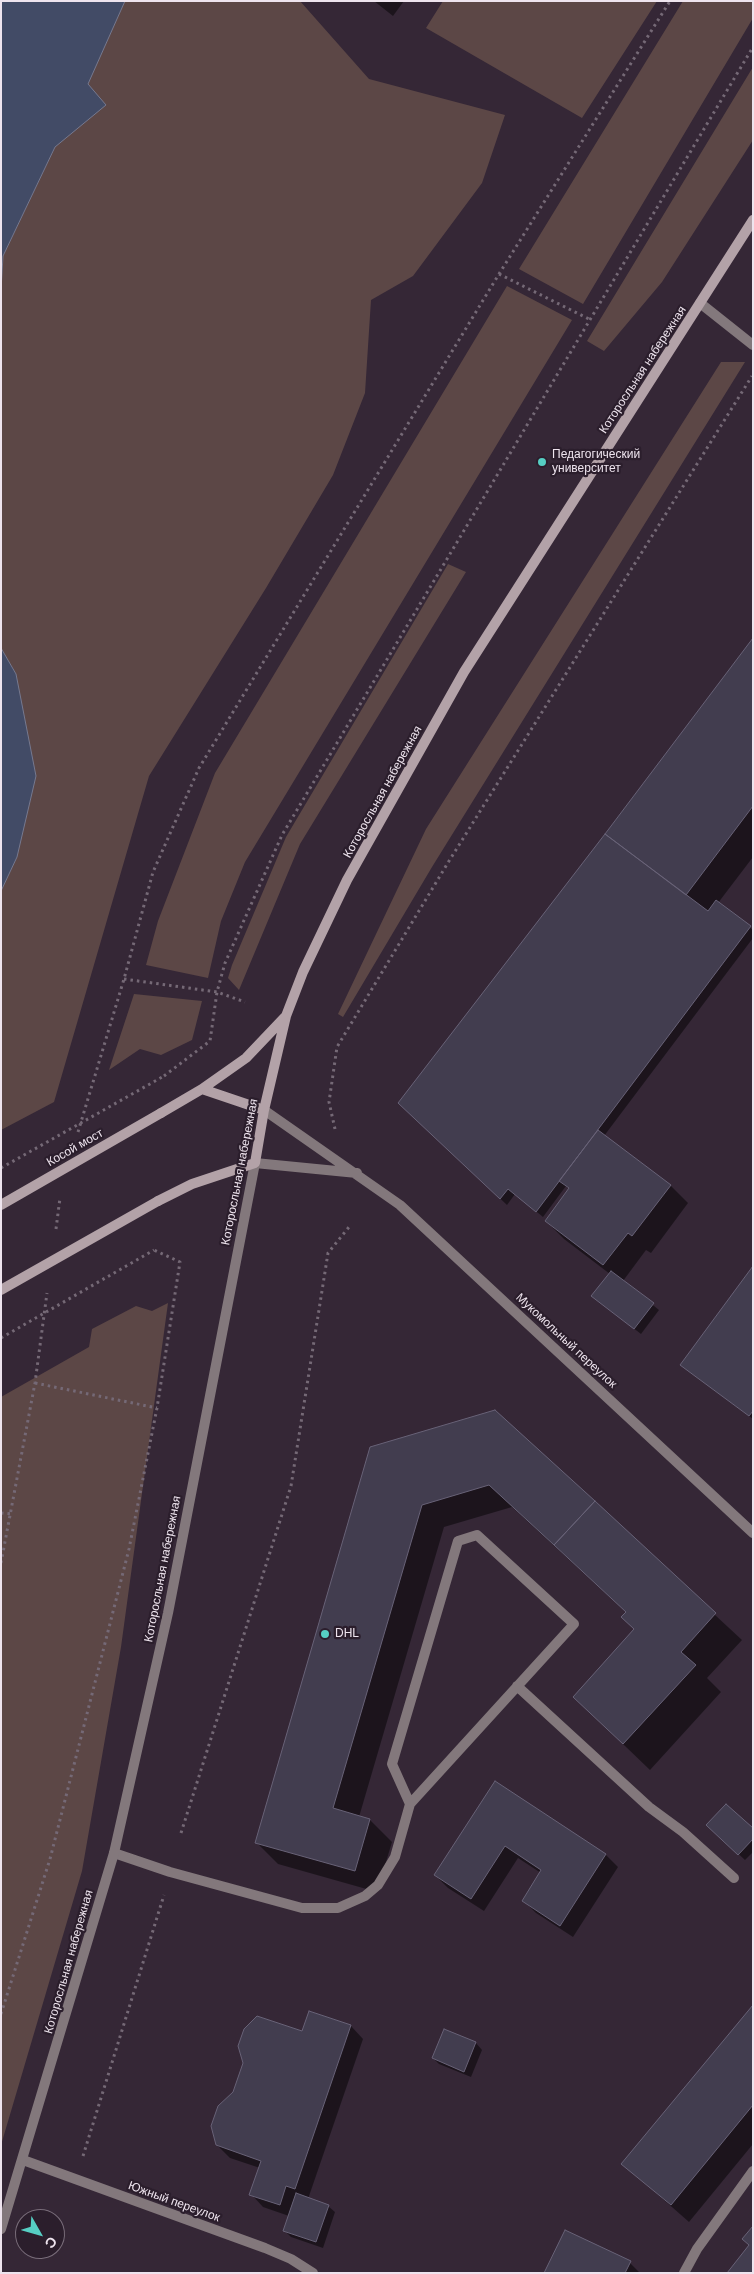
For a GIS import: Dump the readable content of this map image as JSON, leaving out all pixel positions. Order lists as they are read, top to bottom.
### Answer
{
  "streets": {
    "main road": ["Которосльная набережная", "Косой мост"],
    "street": ["Мукомольный переулок", "Южный переулок"]
  },
  "crossings": [
    ["Которосльная набережная", "Косой мост"],
    ["Которосльная набережная", "Мукомольный переулок"],
    ["Которосльная набережная", "Южный переулок"]
  ],
  "places": ["Педагогический университет", "DHL"],
  "north": "bottom right"
}
